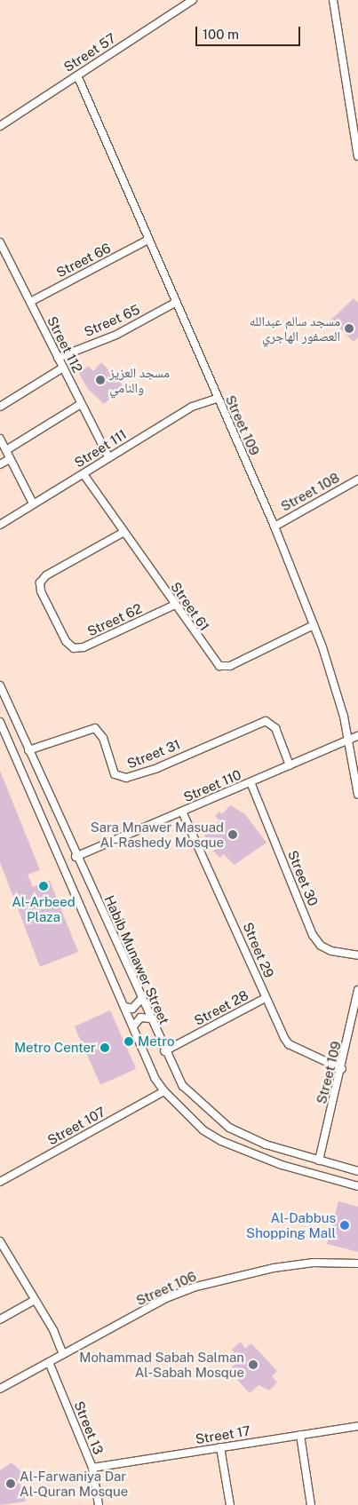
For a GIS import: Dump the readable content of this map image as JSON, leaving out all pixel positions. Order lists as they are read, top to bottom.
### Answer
{
  "streets": {
    "street": [
      "Street 57",
      "Street 66",
      "Street 65",
      "Street 112",
      "Street 109",
      "Street 111",
      "Street 108",
      "Street 61",
      "Street 62",
      "Street 31",
      "Street 110",
      "Street 30",
      "Street 29",
      "Habib Munawer Street",
      "Street 28",
      "Street 107",
      "Street 106",
      "Street 13",
      "Street 17"
    ]
  },
  "crossings": [
    ["Street 57", "Street 109"],
    ["Street 66", "Street 112"],
    ["Street 66", "Street 109"],
    ["Street 65", "Street 112"],
    ["Street 65", "Street 109"],
    ["Street 112", "Street 111"],
    ["Street 109", "Street 111"],
    ["Street 109", "Street 108"],
    ["Street 109", "Street 61"],
    ["Street 109", "Street 110"],
    ["Street 109", "Street 29"],
    ["Street 109", "Habib Munawer Street"],
    ["Street 111", "Street 61"],
    ["Street 61", "Street 62"],
    ["Street 31", "Street 110"],
    ["Street 31", "Habib Munawer Street"],
    ["Street 110", "Street 30"],
    ["Street 110", "Street 29"],
    ["Street 110", "Habib Munawer Street"],
    ["Street 29", "Street 28"],
    ["Habib Munawer Street", "Street 28"],
    ["Street 106", "Street 13"],
    ["Street 13", "Street 17"]
  ],
  "places": [
    "مسجد سالم عبدالله العصفور الهاجري",
    "مسجد العزيز والنامي",
    "Sara Mnawer Masuad Al-Rashedy Mosque",
    "Al-Arbeed Plaza",
    "Metro",
    "Metro Center",
    "Al-Dabbus Shopping Mall",
    "Mohammad Sabah Salman Al-Sabah Mosque",
    "Al-Farwaniya Dar Al-Quran Mosque"
  ],
  "scale_bar": "100 m"
}
